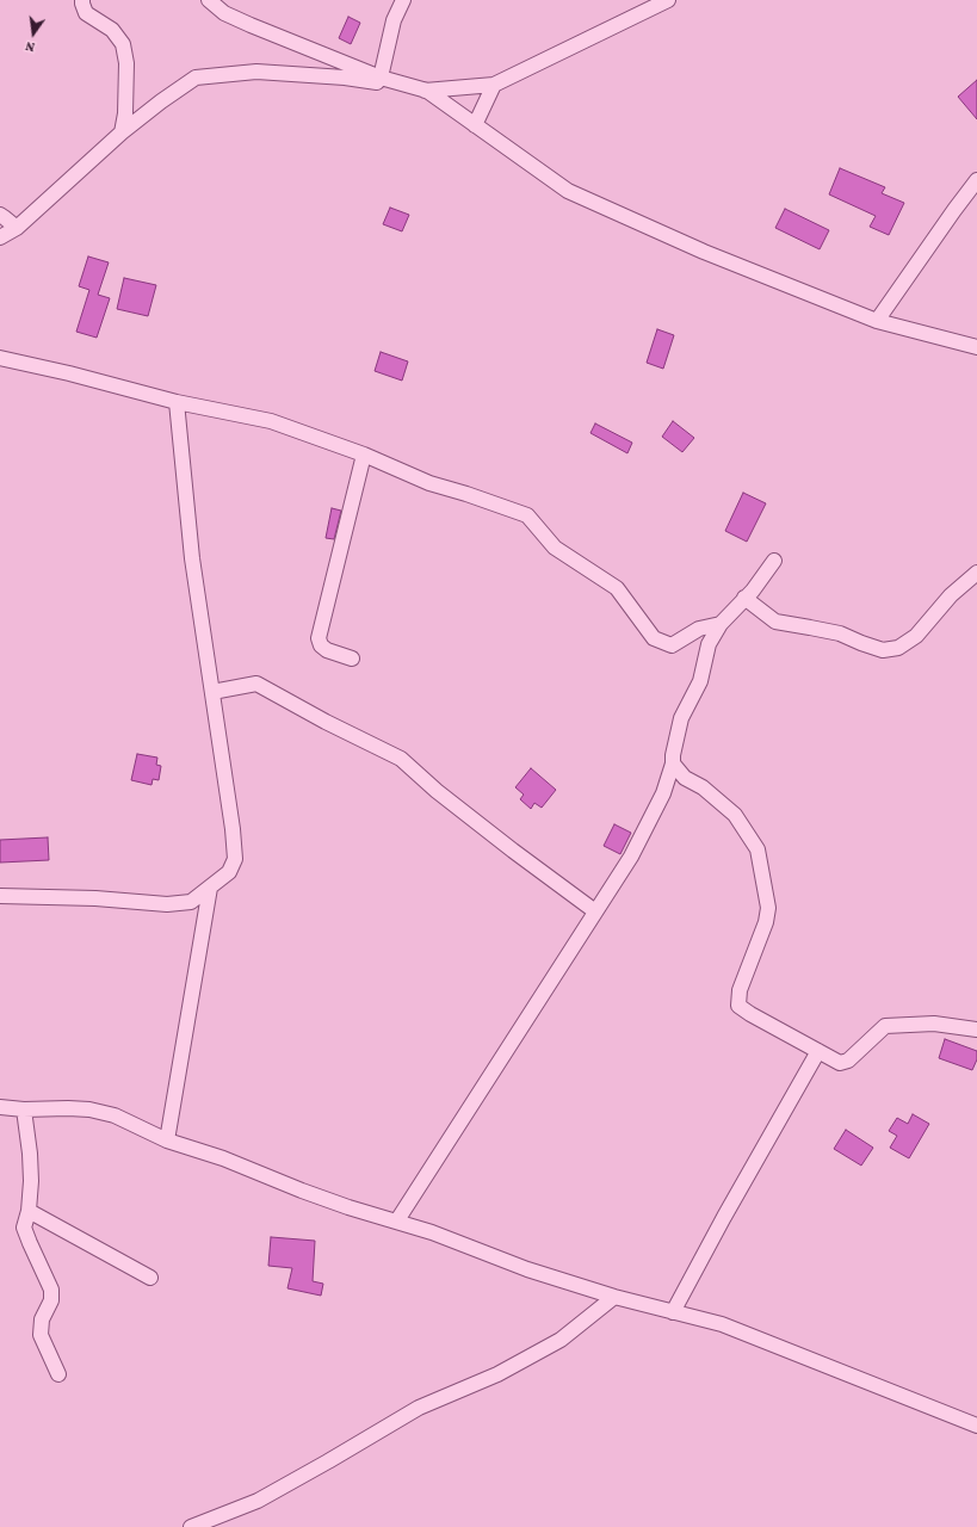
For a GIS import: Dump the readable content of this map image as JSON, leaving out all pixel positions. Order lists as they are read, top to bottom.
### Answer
{
  "north": "bottom"
}
